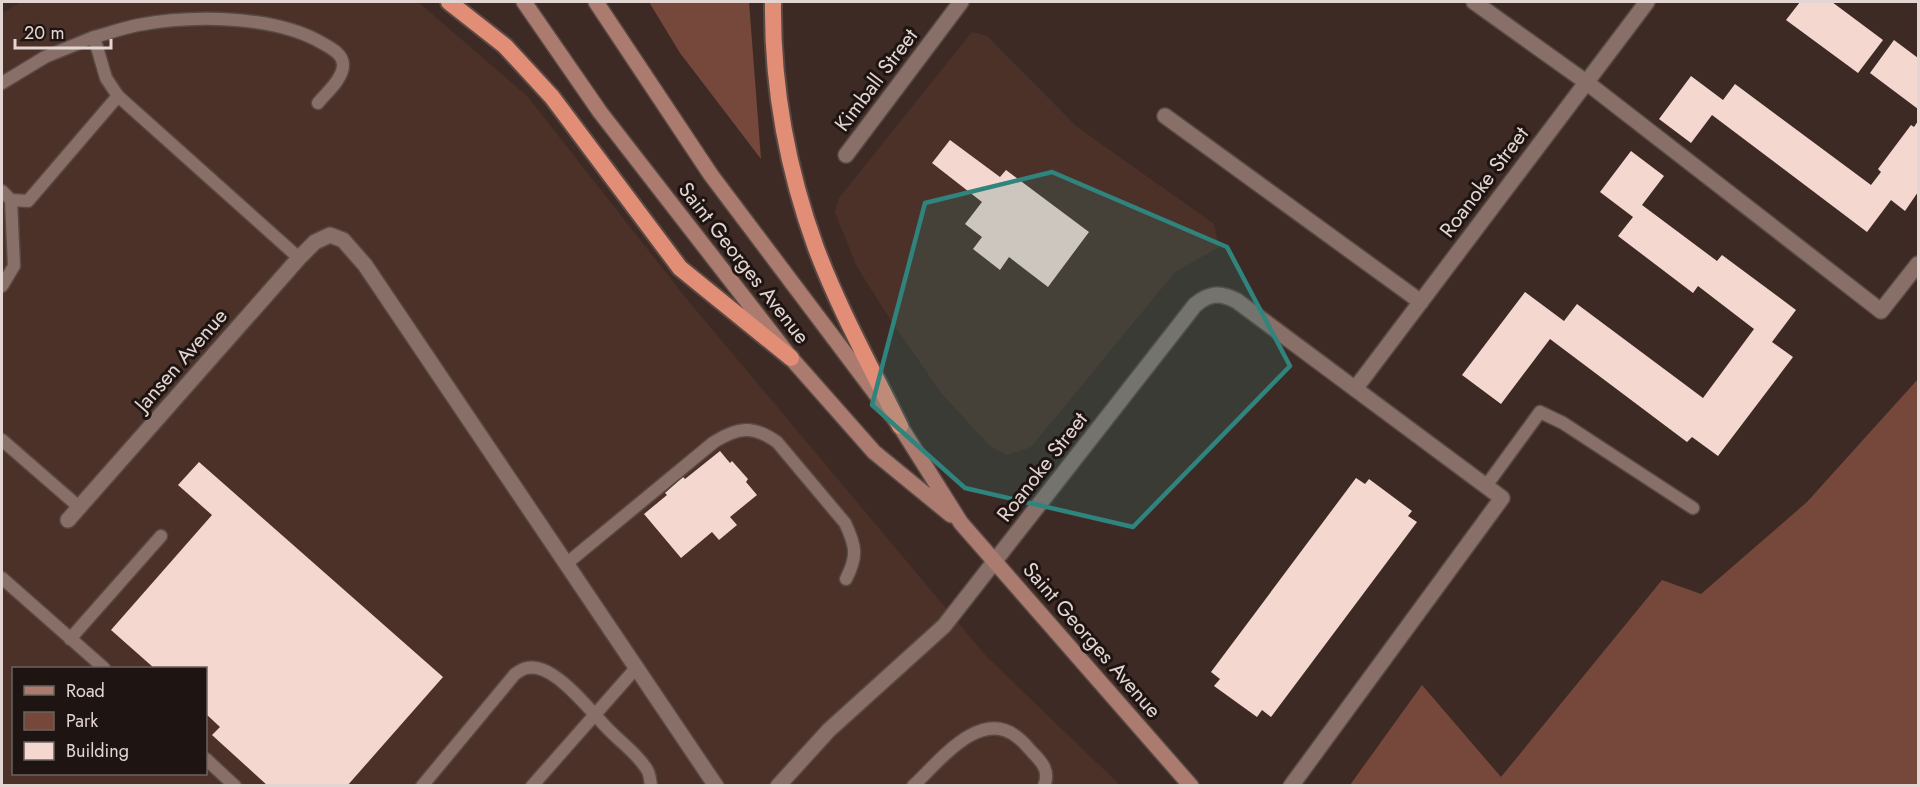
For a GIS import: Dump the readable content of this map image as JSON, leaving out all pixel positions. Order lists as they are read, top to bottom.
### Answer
{
  "streets": {
    "main road": ["Saint Georges Avenue"],
    "street": ["Kimball Street", "Roanoke Street", "Jansen Avenue"]
  },
  "crossings": [
    ["Roanoke Street", "Saint Georges Avenue"]
  ],
  "legend": ["Road", "Park", "Building"],
  "scale_bar": "20 m"
}
